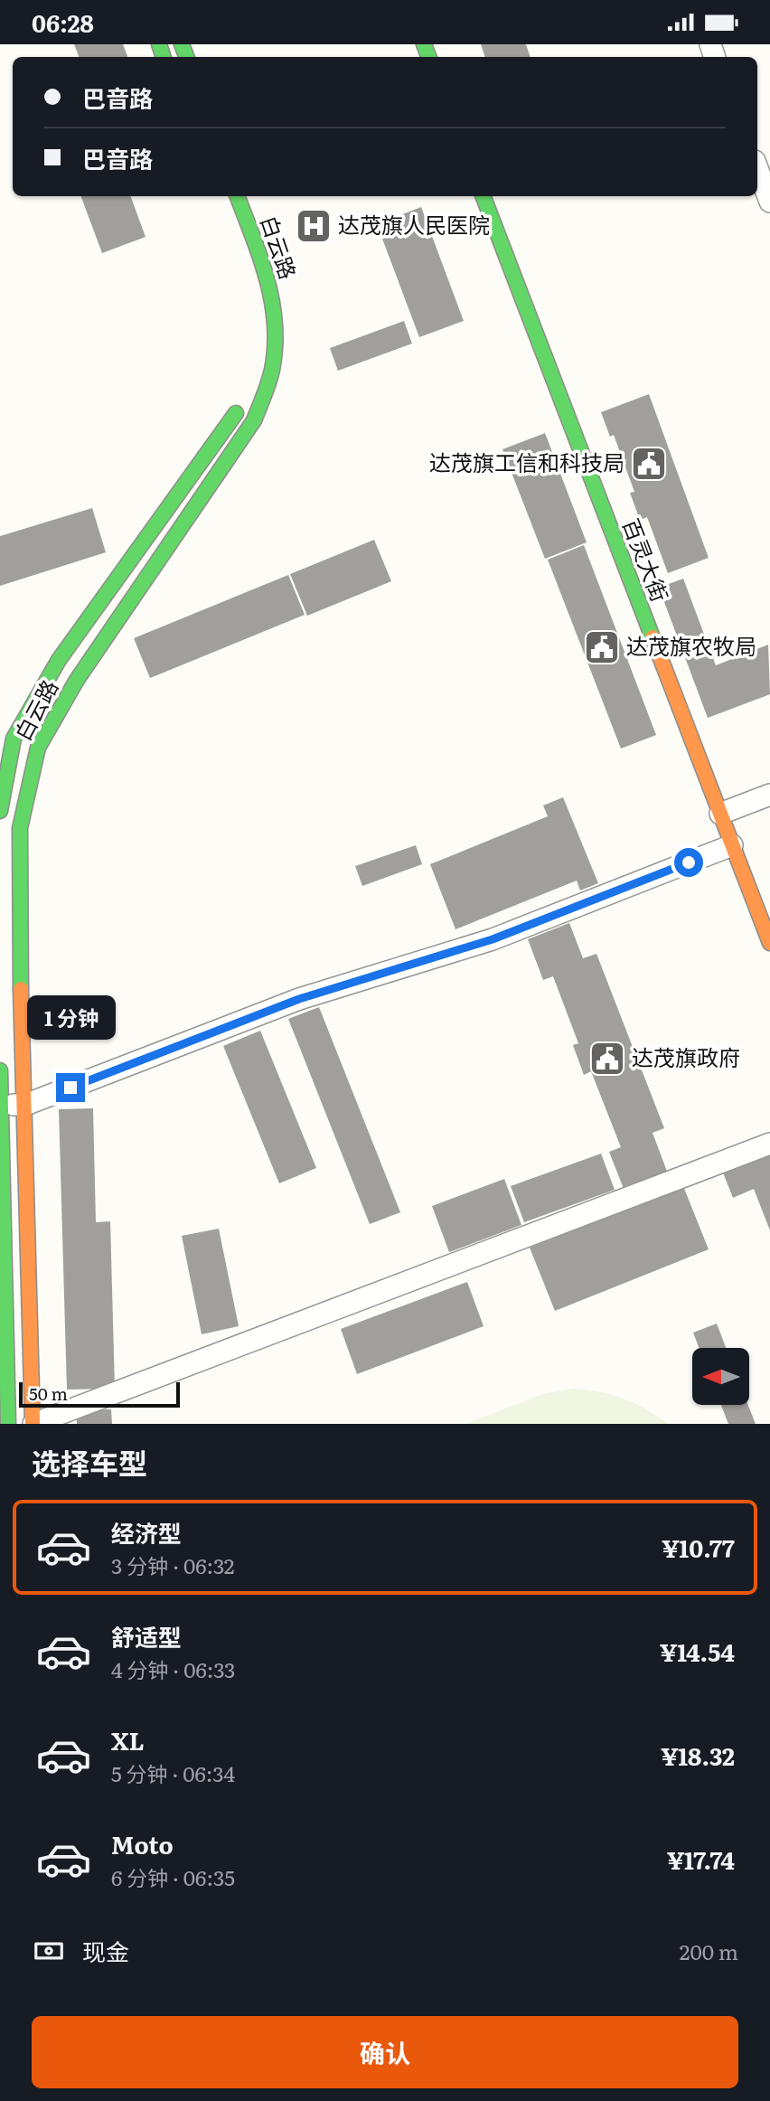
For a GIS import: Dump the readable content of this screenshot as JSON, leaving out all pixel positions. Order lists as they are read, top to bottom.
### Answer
{
  "streets": {
    "street": ["白云路", "百灵大街"]
  },
  "places": {
    "hospital": ["达茂旗人民医院"],
    "public building": ["达茂旗工信和科技局", "达茂旗农牧局", "达茂旗政府"]
  },
  "scale_bar": "50 m",
  "north": "left",
  "page": {
    "status": "06:28",
    "banner": ["巴音路", "巴音路"],
    "bubble": "1 分钟",
    "scale": "50 m",
    "heading": "选择车型",
    "list": [
      {
        "name": "经济型",
        "note": "3 分钟 · 06:32",
        "value": "¥10.77"
      },
      {
        "name": "舒适型",
        "note": "4 分钟 · 06:33",
        "value": "¥14.54"
      },
      {
        "name": "XL",
        "note": "5 分钟 · 06:34",
        "value": "¥18.32"
      },
      {
        "name": "Moto",
        "note": "6 分钟 · 06:35",
        "value": "¥17.74"
      }
    ],
    "pay": ["现金", "200 m"],
    "buttons": "确认"
  }
}
